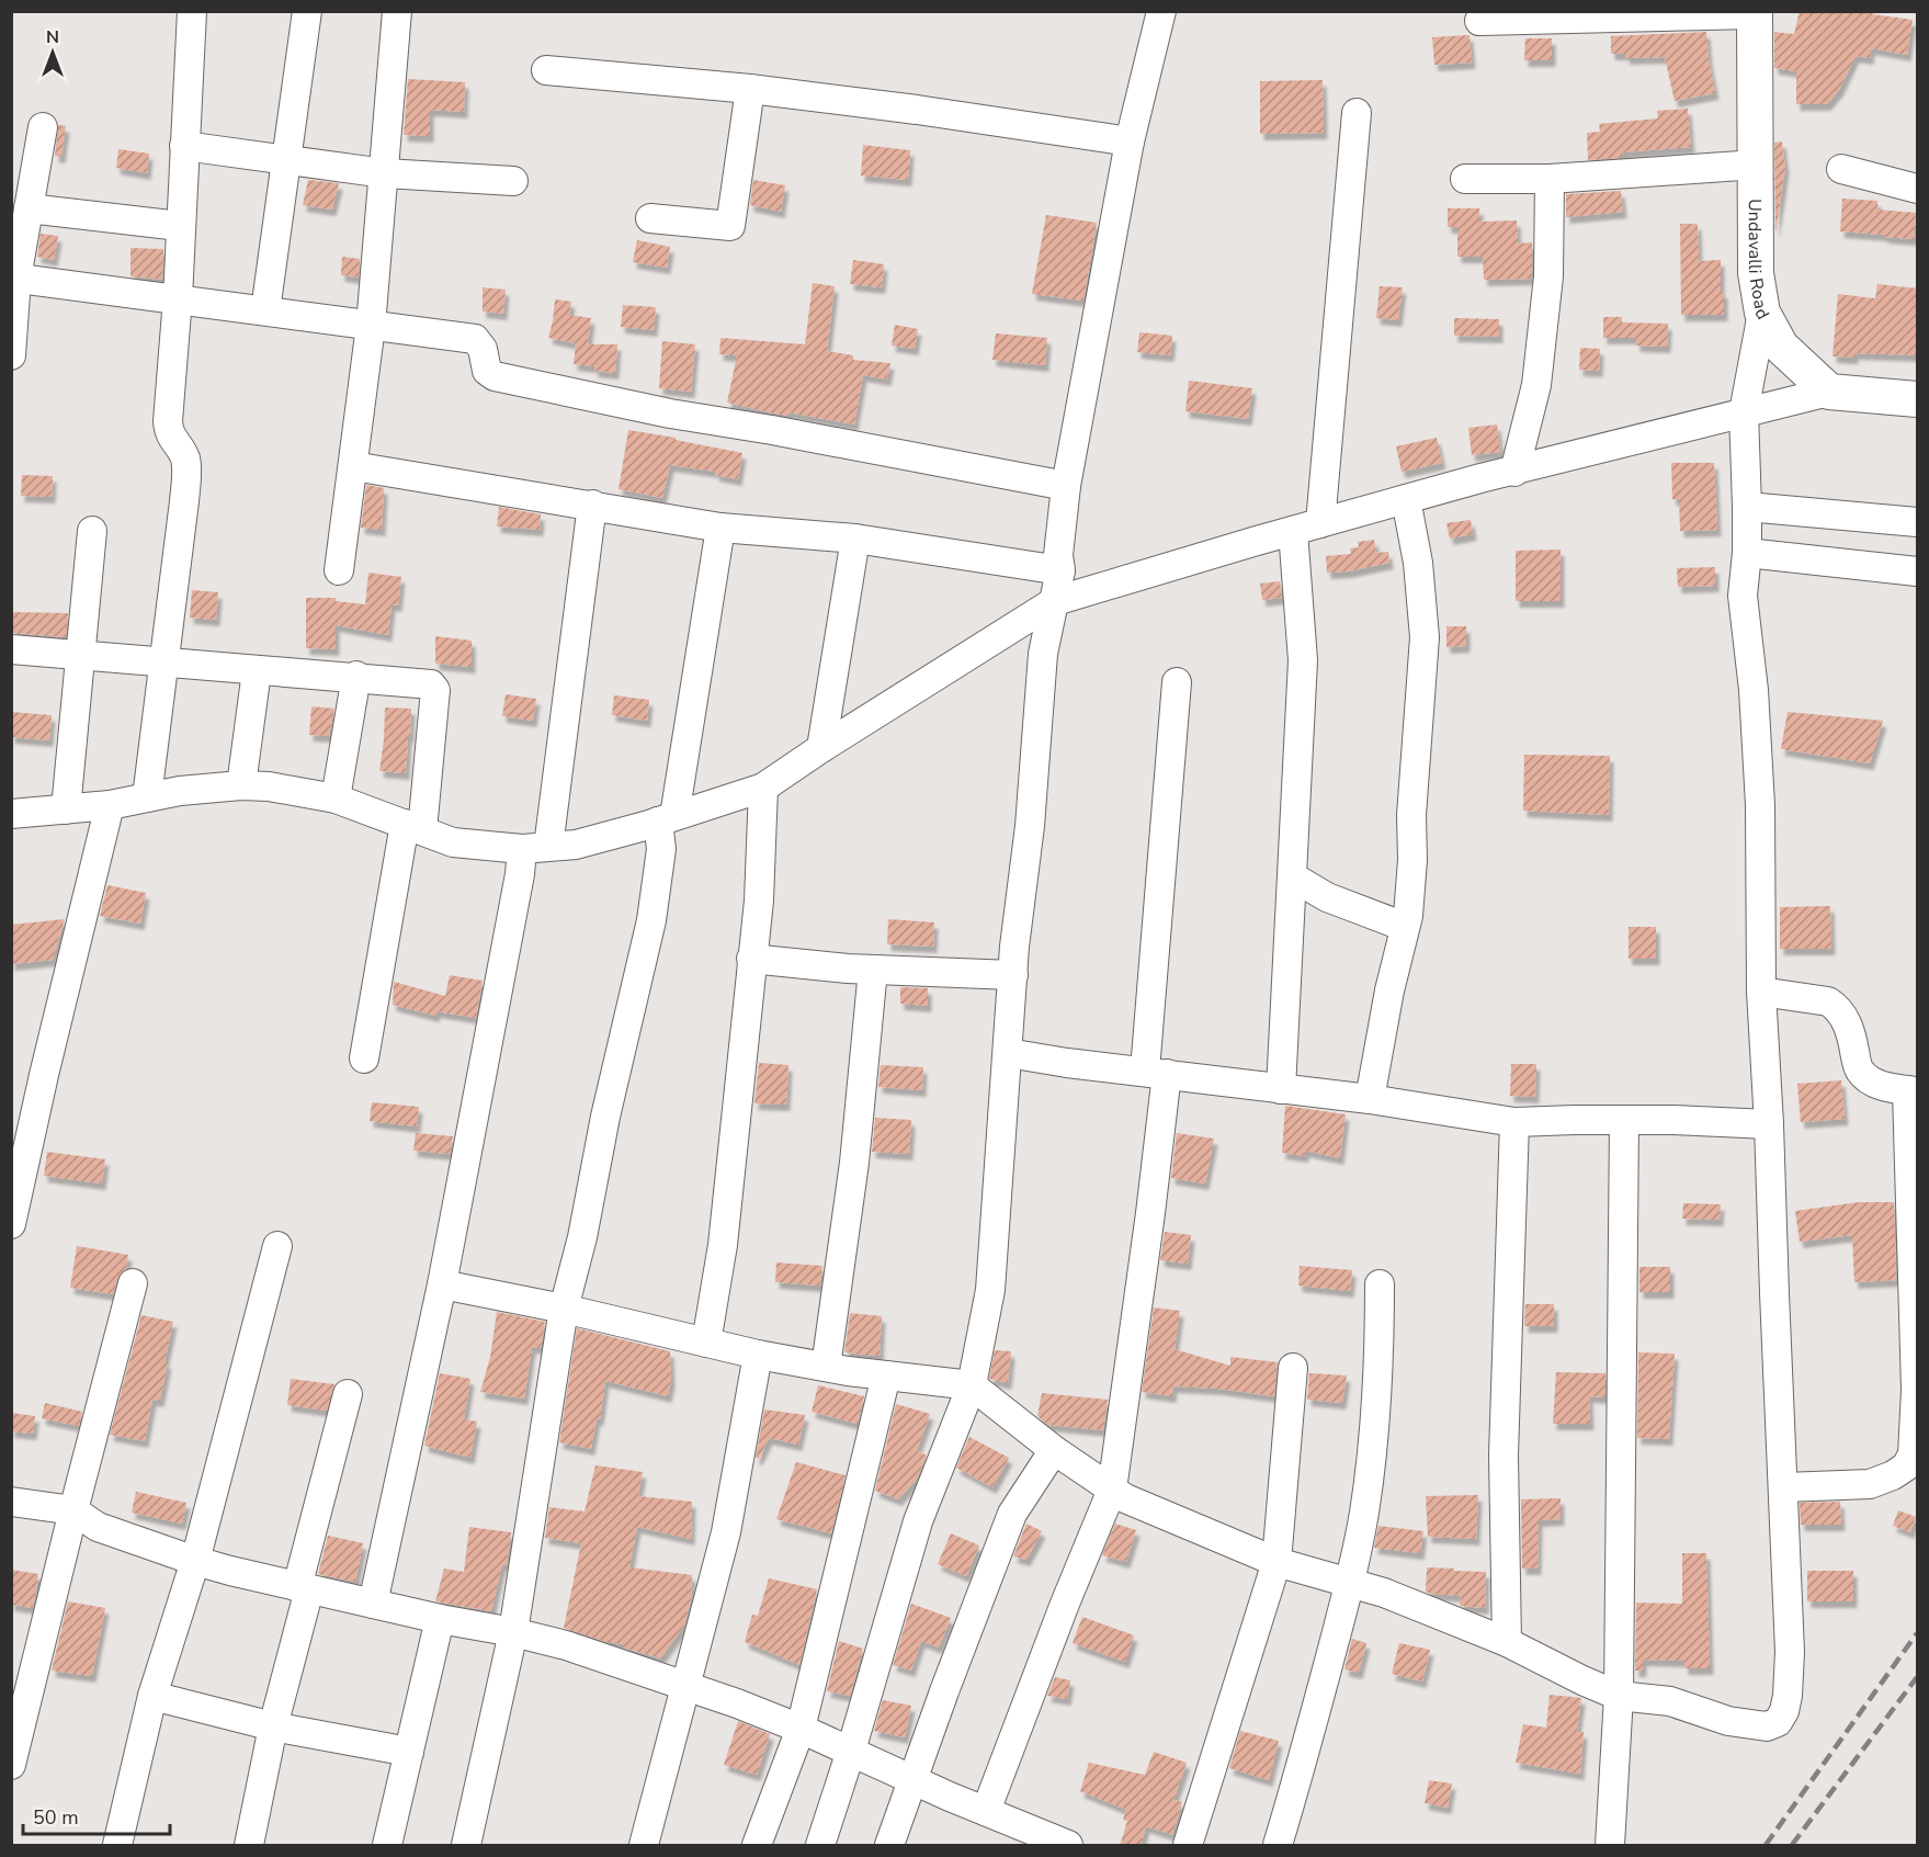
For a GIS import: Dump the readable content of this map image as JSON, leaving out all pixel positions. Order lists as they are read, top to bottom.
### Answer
{
  "streets": {
    "main road": ["Undavalli Road"]
  },
  "scale_bar": "50 m",
  "north": "top"
}
